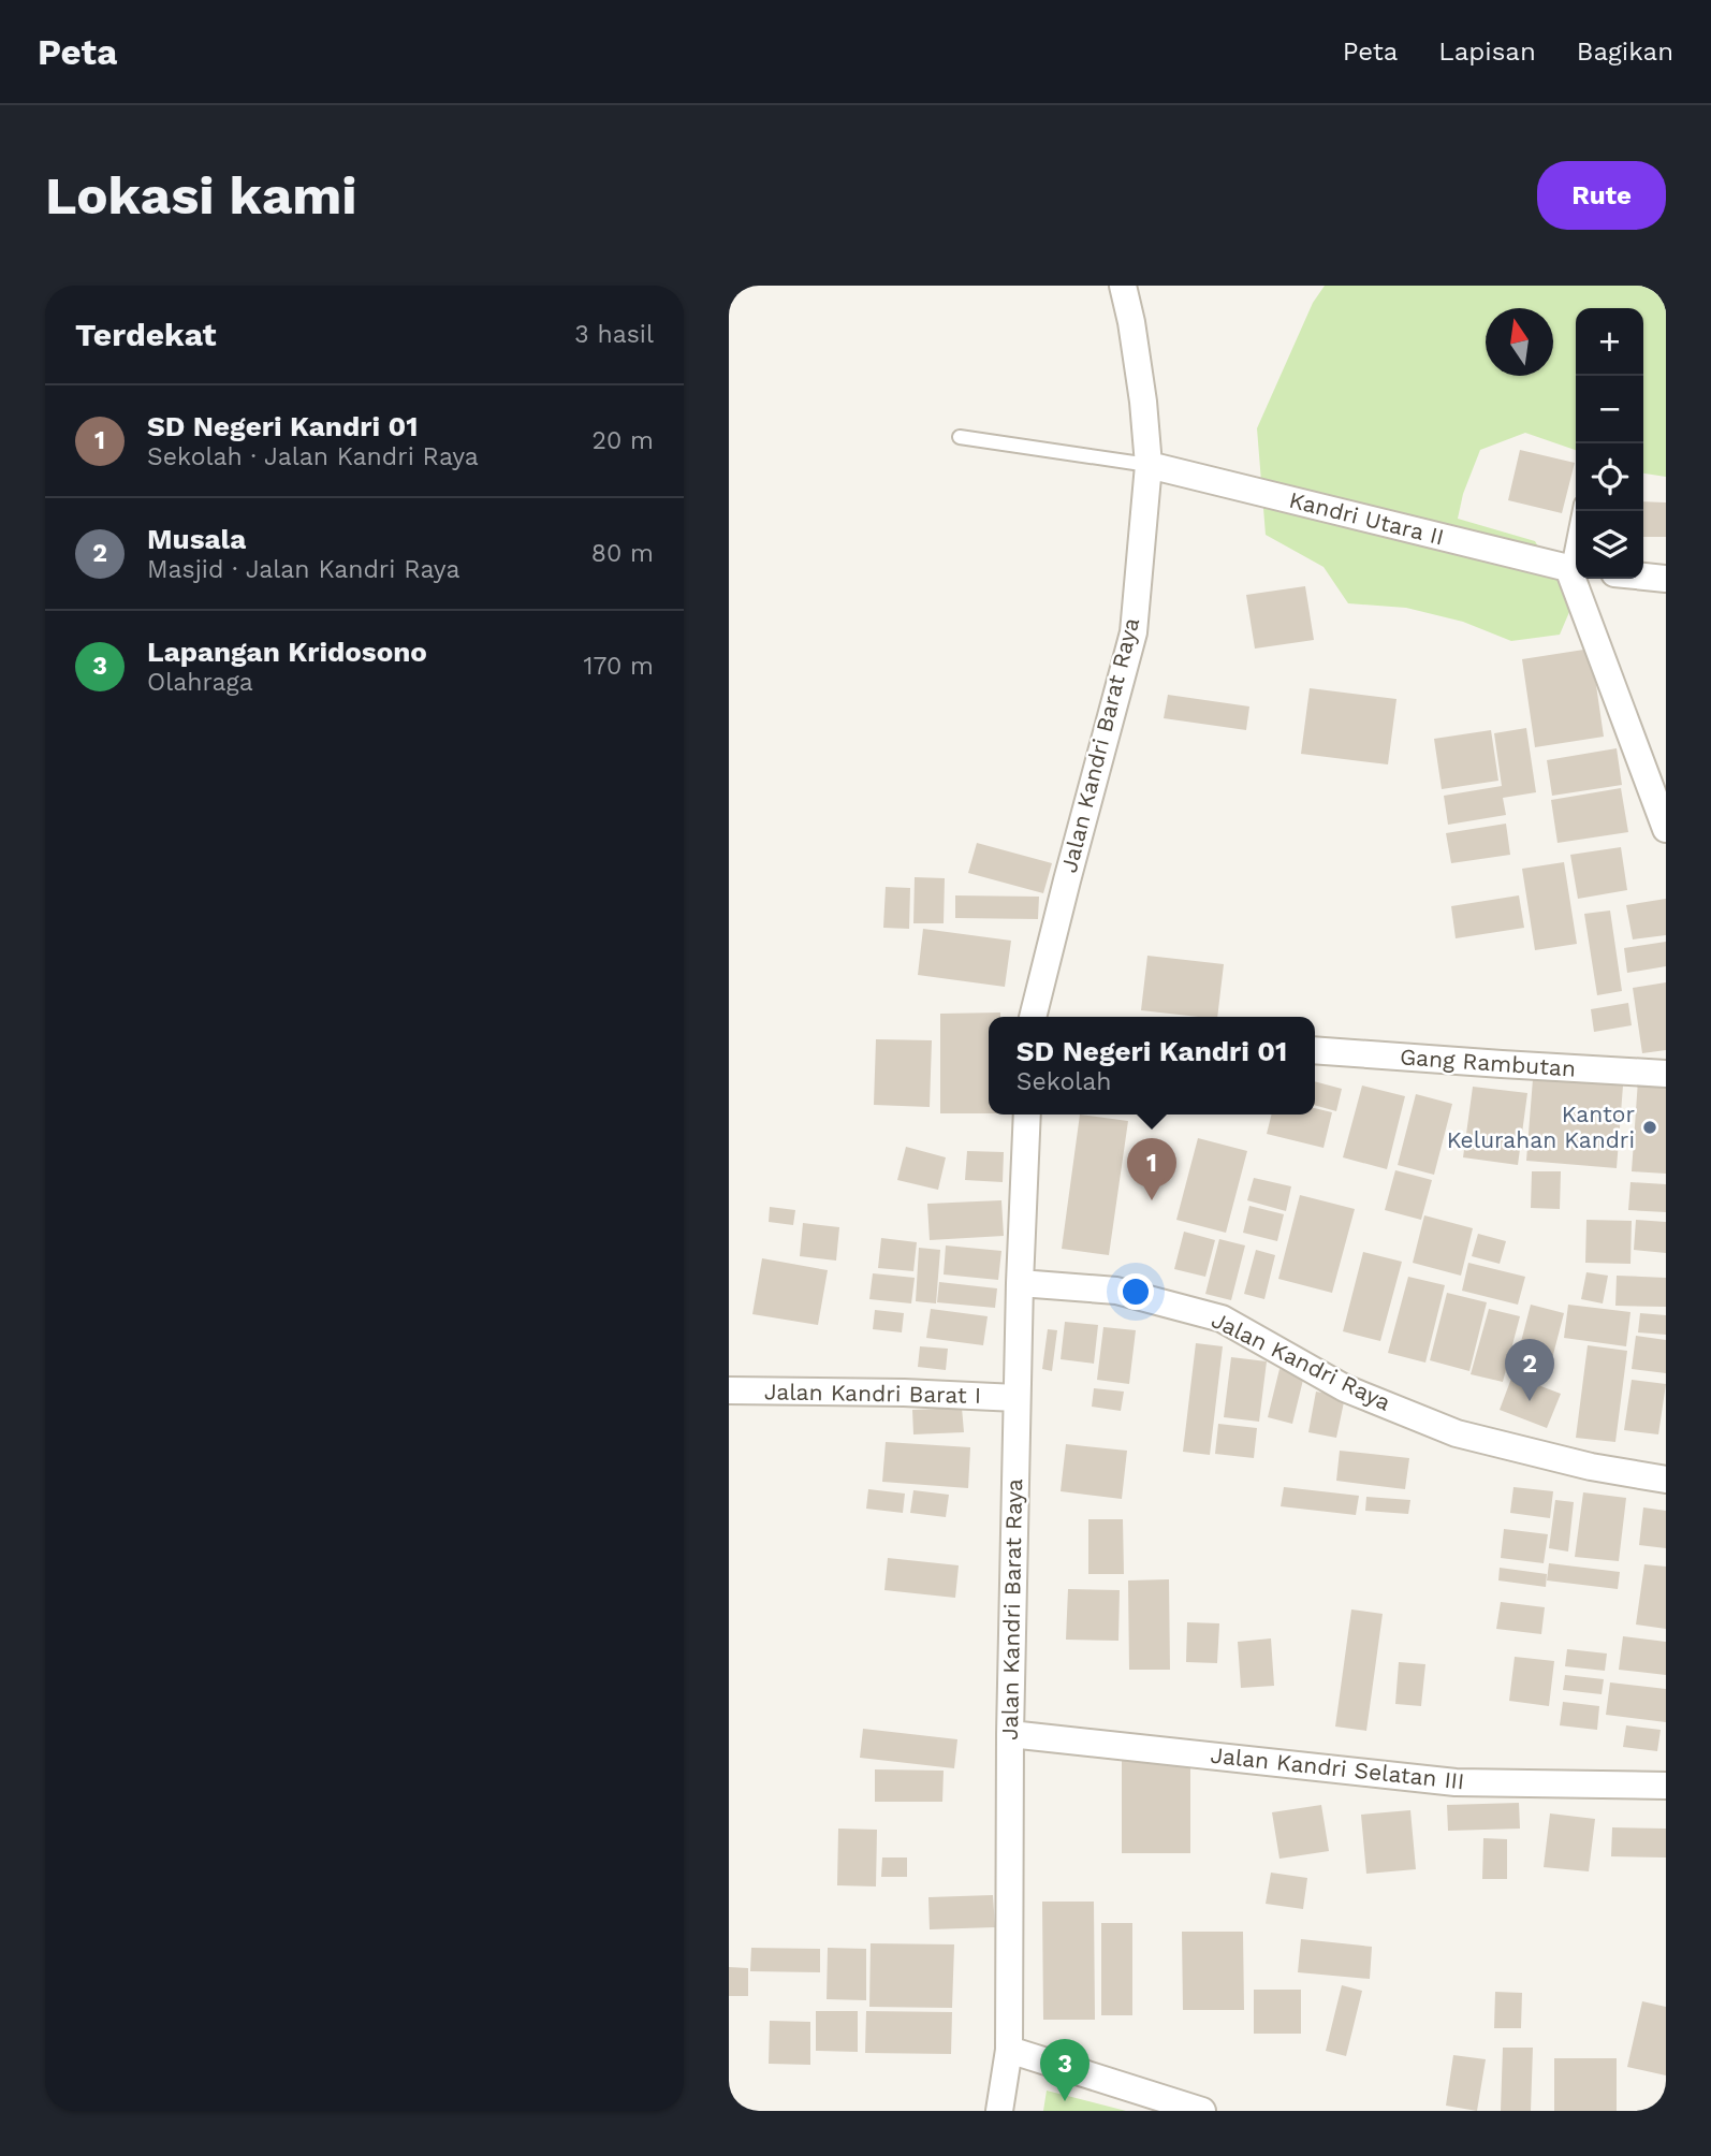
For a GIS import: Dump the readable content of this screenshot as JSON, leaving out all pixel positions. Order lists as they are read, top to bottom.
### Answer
{
  "streets": {
    "street": [
      "Kandri Utara II",
      "Jalan Kandri Barat Raya",
      "Gang Rambutan",
      "Jalan Kandri Raya",
      "Jalan Kandri Barat I",
      "Jalan Kandri Selatan III"
    ]
  },
  "crossings": [
    ["Kandri Utara II", "Jalan Kandri Barat Raya"],
    ["Jalan Kandri Barat Raya", "Jalan Kandri Raya"],
    ["Jalan Kandri Barat Raya", "Jalan Kandri Barat I"],
    ["Jalan Kandri Barat Raya", "Jalan Kandri Selatan III"]
  ],
  "places": ["Kantor Kelurahan Kandri"],
  "north": "top",
  "page": {
    "header": "Peta",
    "nav": ["Peta", "Lapisan", "Bagikan"],
    "buttons": "Rute",
    "title": "Lokasi kami",
    "heading": ["Terdekat", "3 hasil"],
    "map_buttons": ["+", "−"],
    "list": [
      {
        "mark": "1",
        "name": "SD Negeri Kandri 01",
        "note": "Sekolah · Jalan Kandri Raya",
        "value": "20 m"
      },
      {
        "mark": "2",
        "name": "Musala",
        "note": "Masjid · Jalan Kandri Raya",
        "value": "80 m"
      },
      {
        "mark": "3",
        "name": "Lapangan Kridosono",
        "note": "Olahraga",
        "value": "170 m"
      }
    ],
    "popup": ["SD Negeri Kandri 01", "Sekolah"],
    "pins": ["1", "2", "3"]
  }
}
